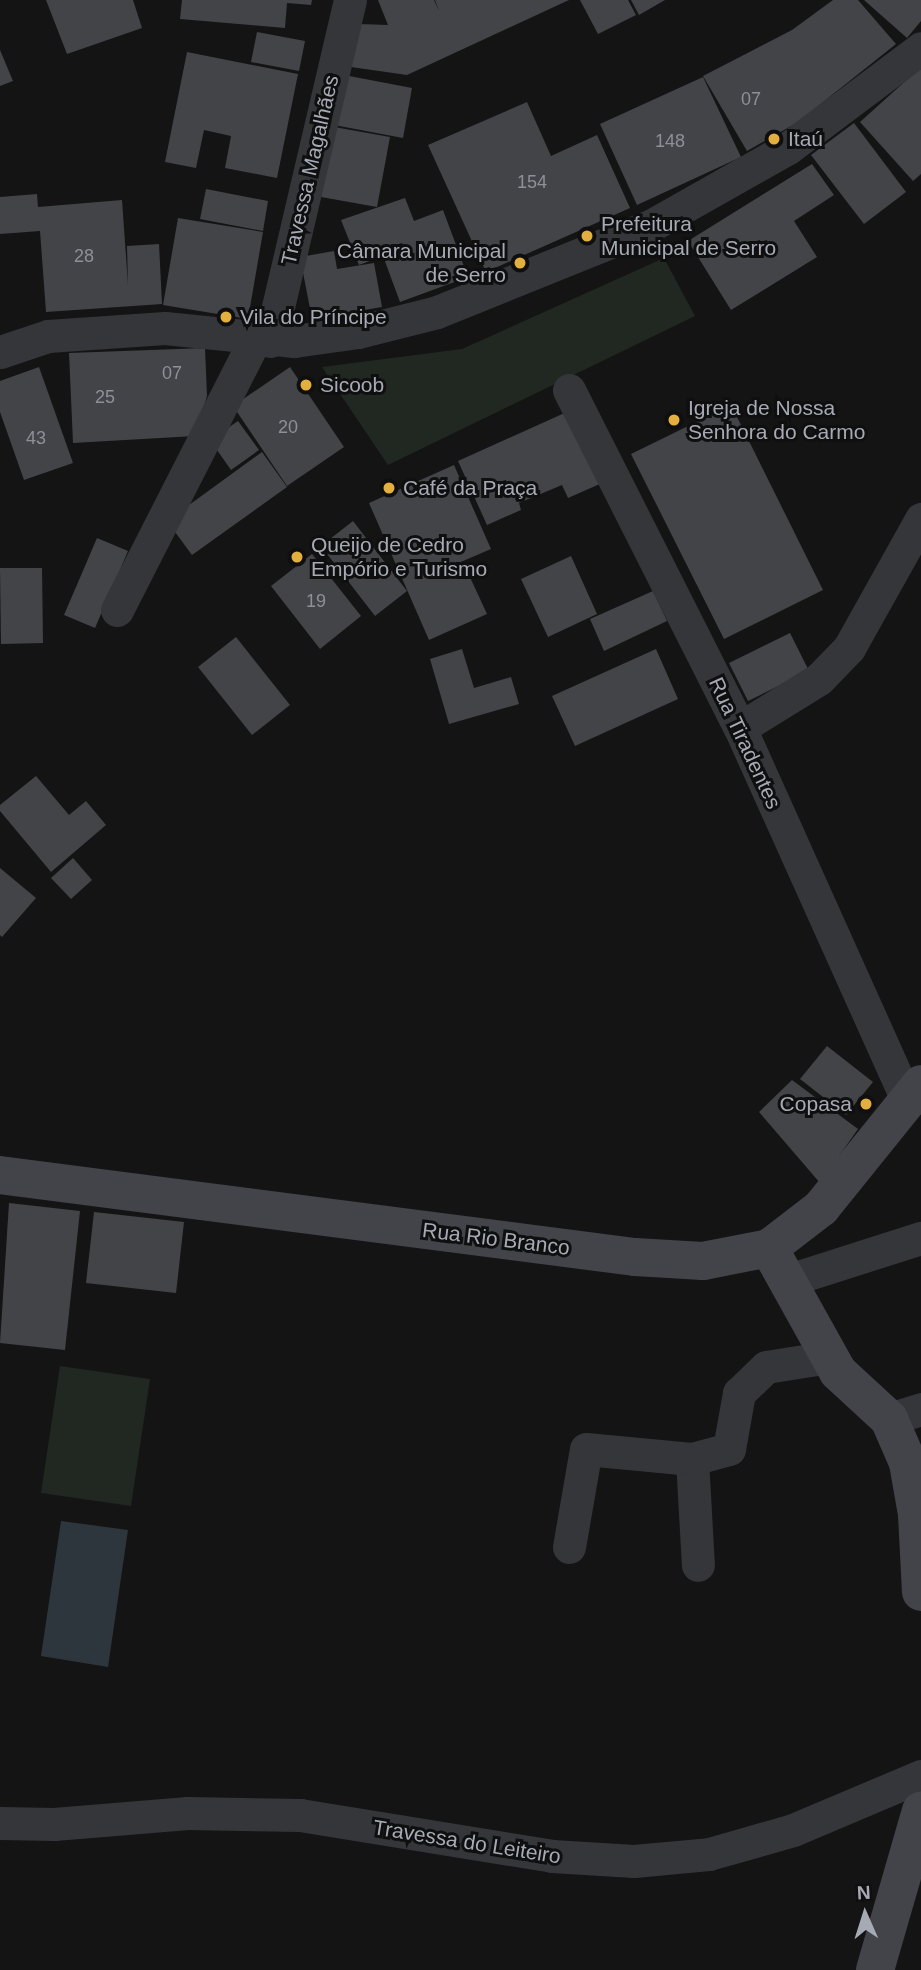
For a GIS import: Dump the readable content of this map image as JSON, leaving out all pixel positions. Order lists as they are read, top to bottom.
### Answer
{
  "streets": {
    "street": [
      "Travessa Magalhães",
      "Rua Tiradentes",
      "Rua Rio Branco",
      "Travessa do Leiteiro"
    ]
  },
  "crossings": [
    ["Rua Tiradentes", "Rua Rio Branco"]
  ],
  "places": [
    "Itaú",
    "Prefeitura Municipal de Serro",
    "Câmara Municipal de Serro",
    "Vila do Príncipe",
    "Sicoob",
    "Igreja de Nossa Senhora do Carmo",
    "Café da Praça",
    "Queijo de Cedro Empório e Turismo",
    "Copasa"
  ],
  "house_numbers": [
    "07",
    "148",
    "154",
    "28",
    "07",
    "25",
    "20",
    "43",
    "19"
  ],
  "north": "top"
}
